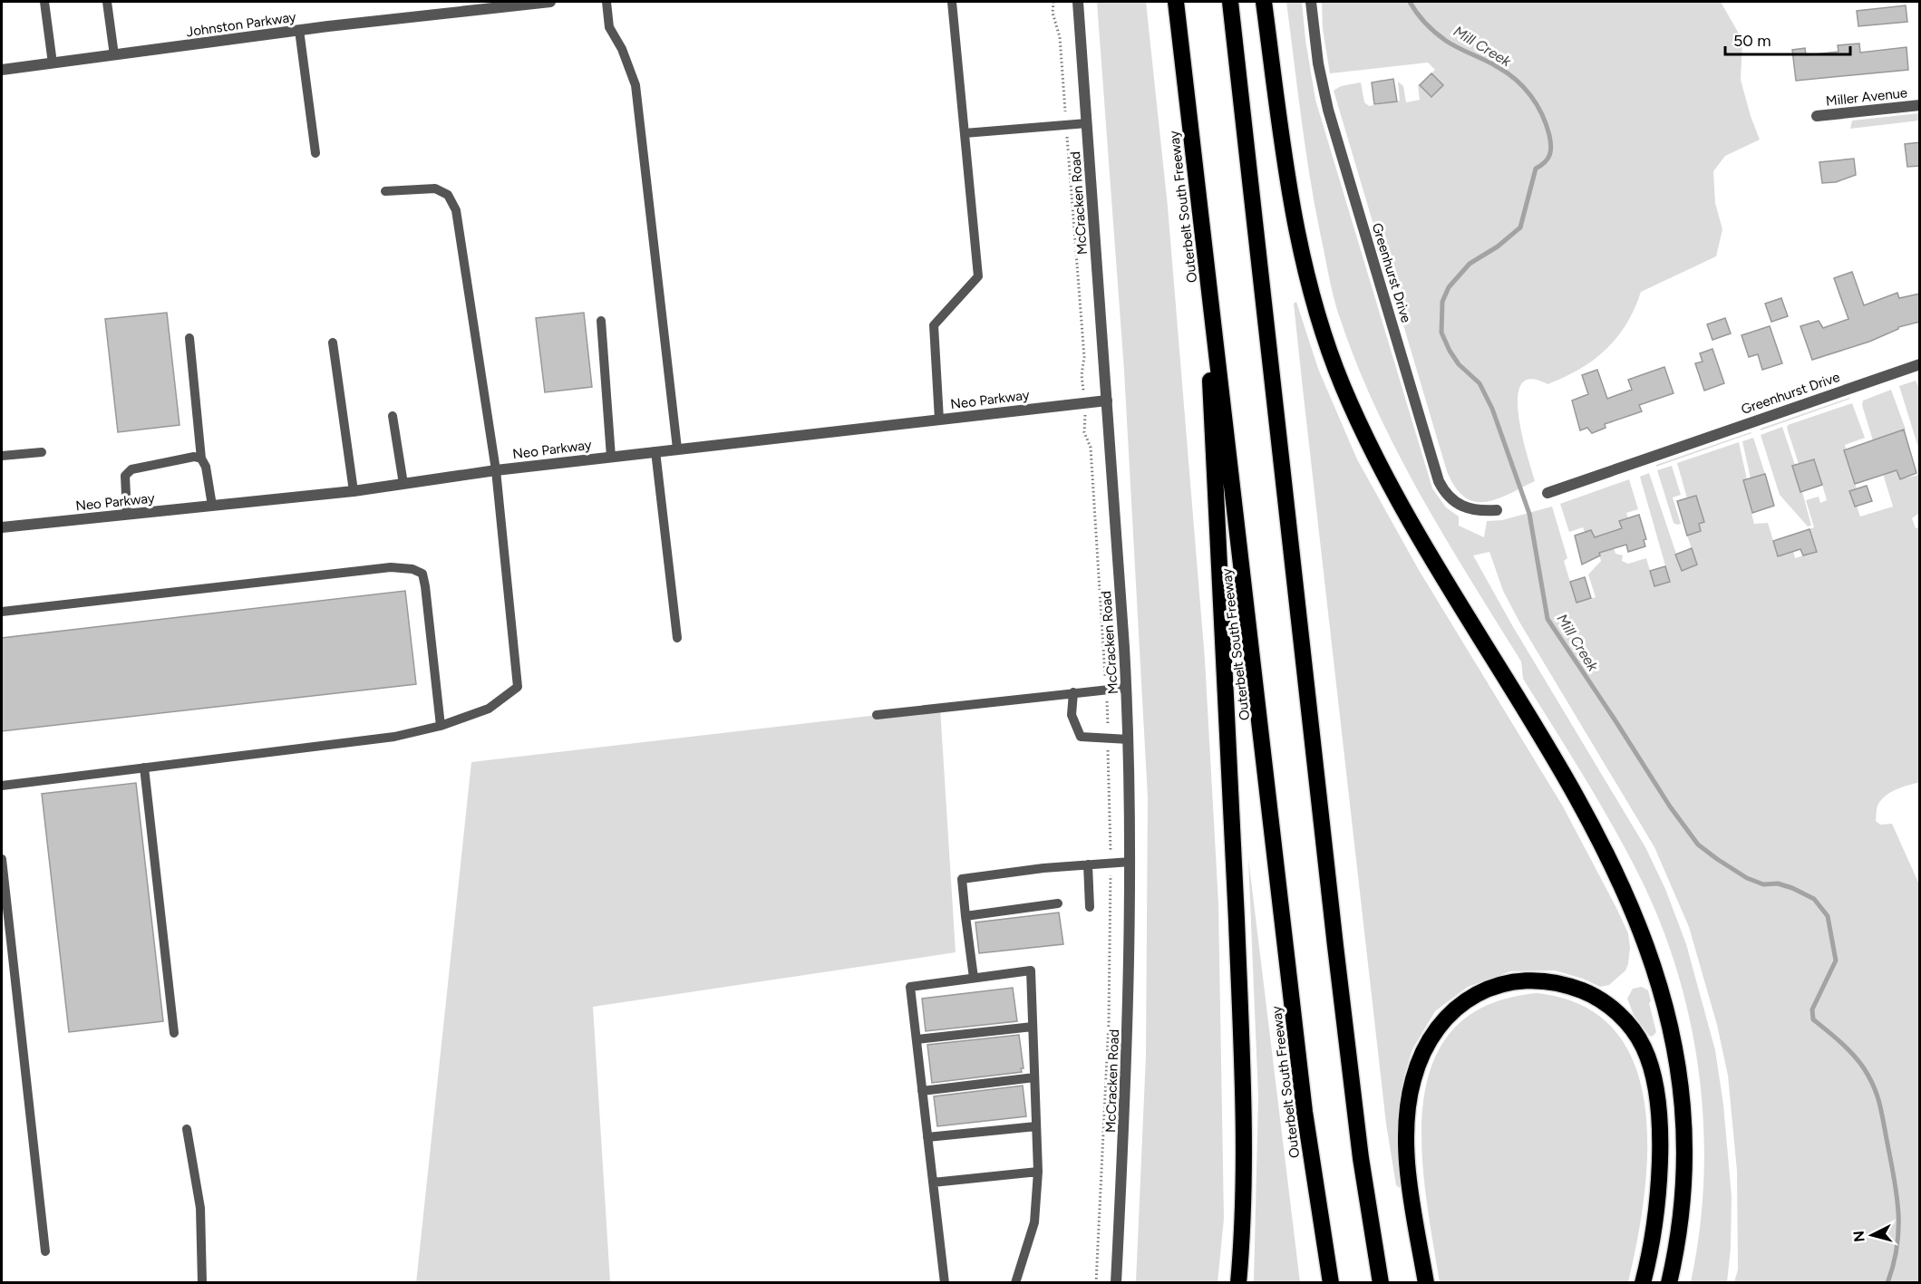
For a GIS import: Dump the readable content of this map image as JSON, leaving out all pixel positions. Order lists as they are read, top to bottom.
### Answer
{
  "streets": {
    "highway": ["Outerbelt South Freeway"],
    "street": [
      "Johnston Parkway",
      "Miller Avenue",
      "McCracken Road",
      "Greenhurst Drive",
      "Neo Parkway"
    ]
  },
  "crossings": [
    ["McCracken Road", "Neo Parkway"]
  ],
  "water": ["Mill Creek"],
  "scale_bar": "50 m",
  "north": "left"
}
